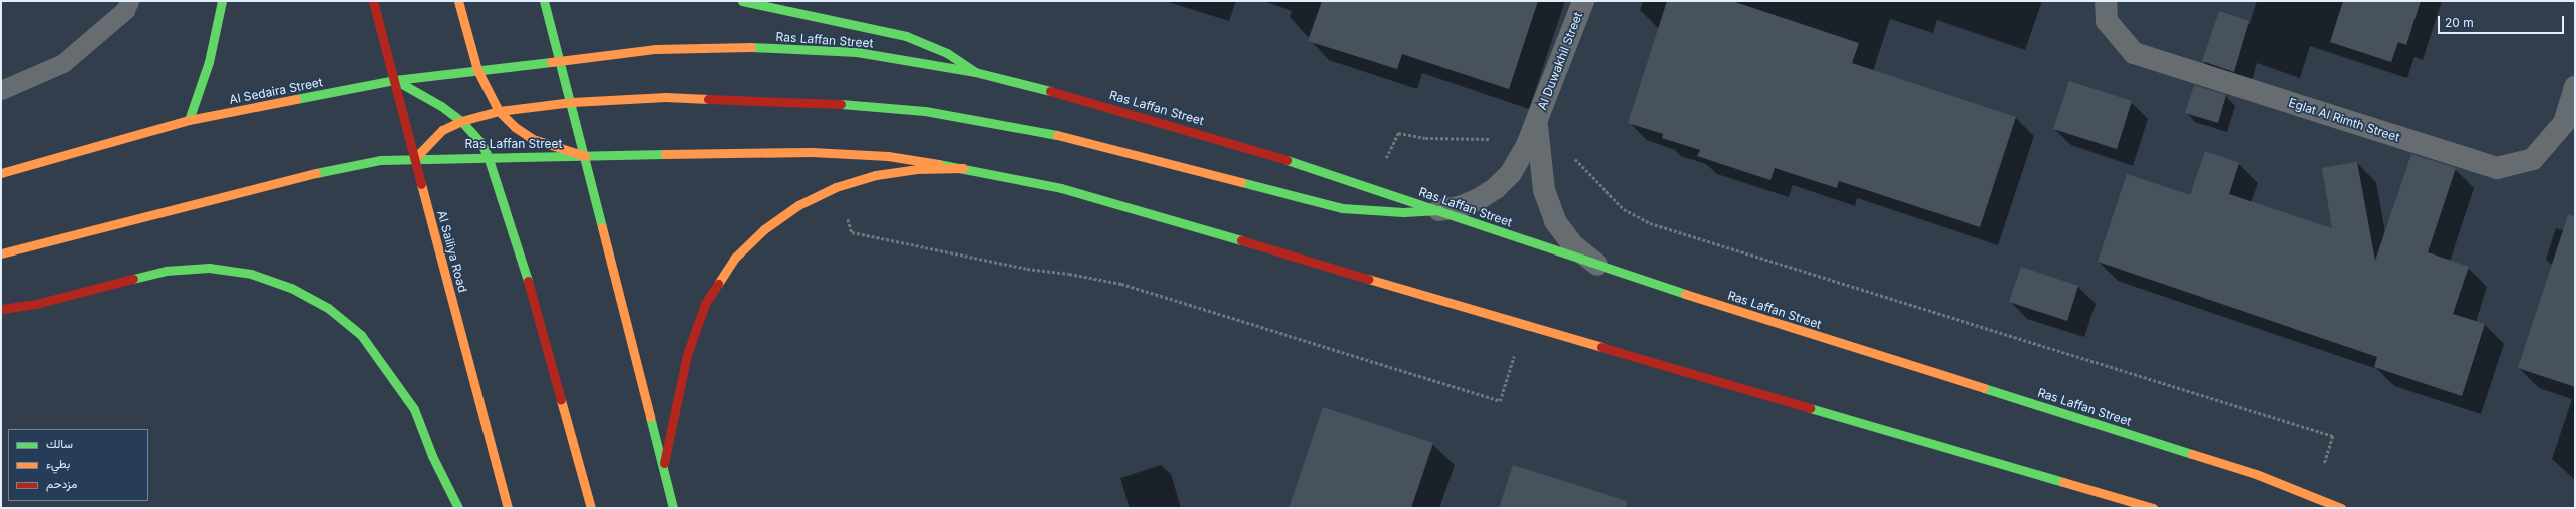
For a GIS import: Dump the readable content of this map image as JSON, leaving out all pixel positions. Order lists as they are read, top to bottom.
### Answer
{
  "streets": {
    "main road": ["Ras Laffan Street", "Al Sedaira Street", "Al Sailiya Road"],
    "street": ["Al Duwakhil Street", "Eglat Al Rimth Street"]
  },
  "crossings": [
    ["Ras Laffan Street", "Al Duwakhil Street"],
    ["Ras Laffan Street", "Al Sedaira Street"],
    ["Ras Laffan Street", "Al Sailiya Road"],
    ["Al Sedaira Street", "Al Sailiya Road"]
  ],
  "legend": ["سالك", "بطيء", "مزدحم"],
  "scale_bar": "20 m"
}
